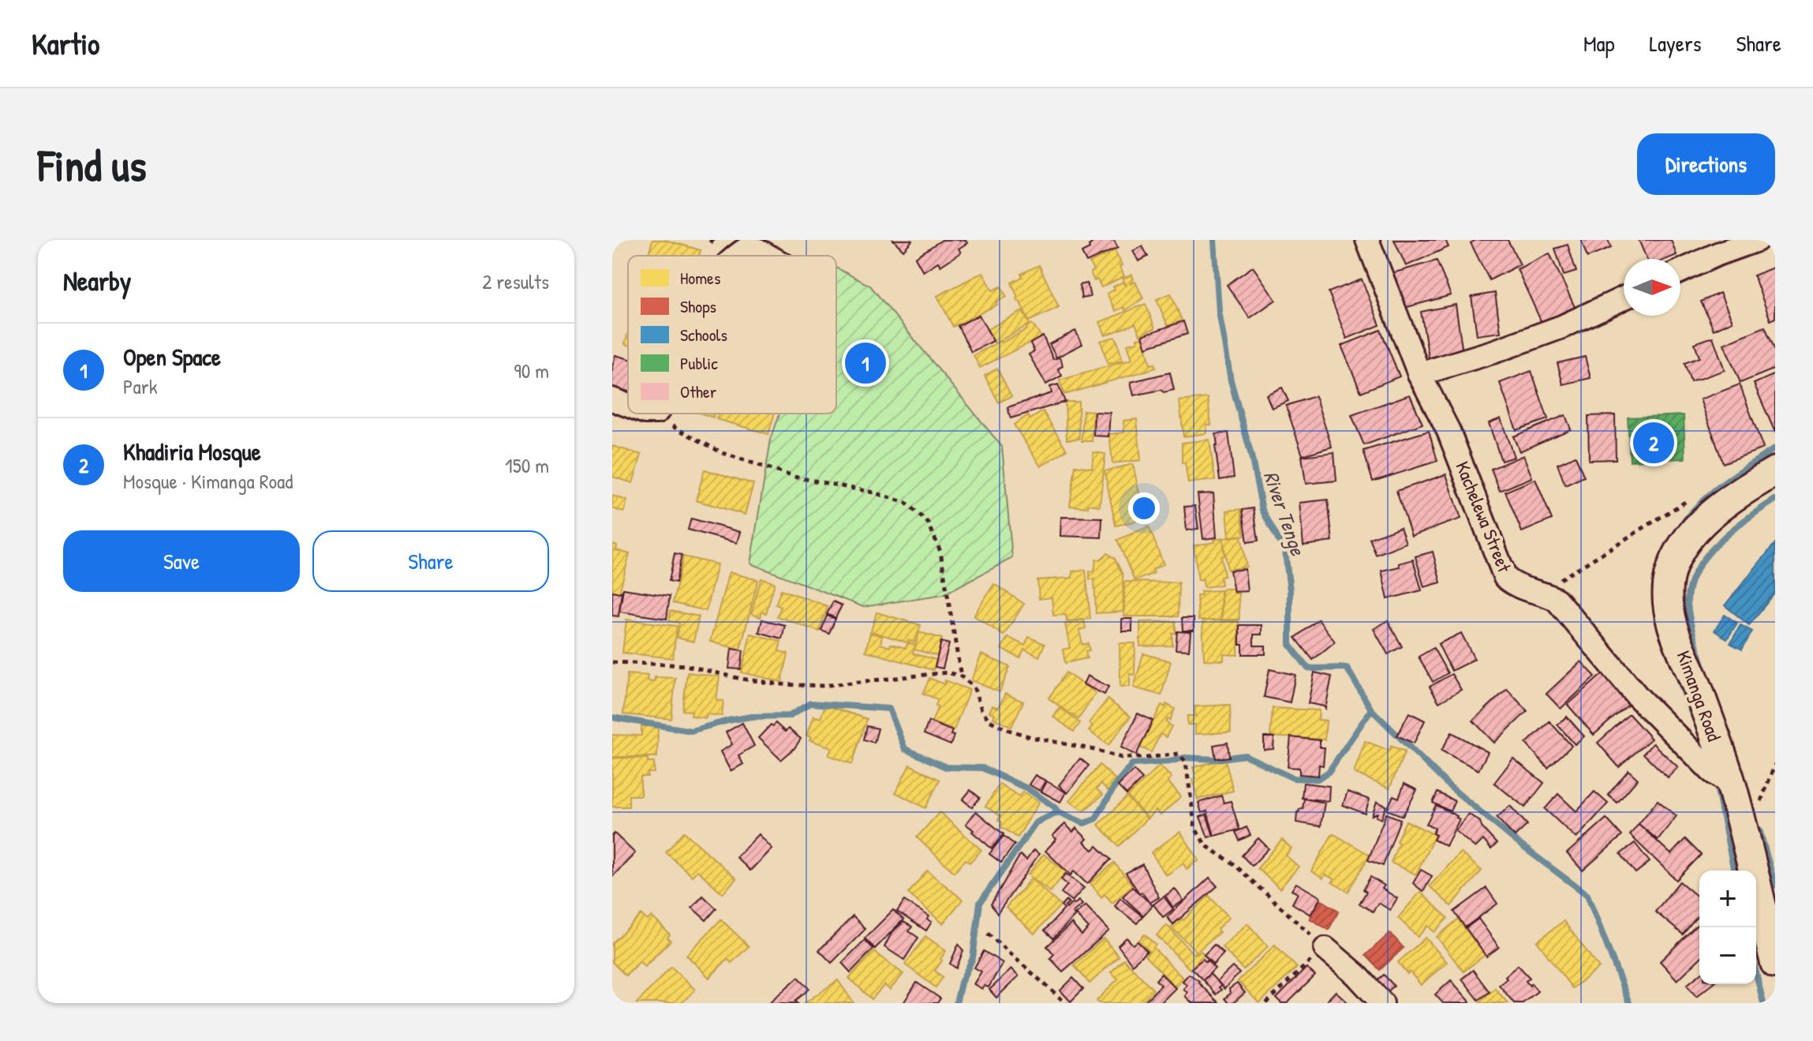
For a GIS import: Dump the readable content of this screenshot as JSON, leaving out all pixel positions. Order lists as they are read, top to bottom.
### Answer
{
  "streets": {
    "street": ["Kachelewa Street", "Kimanga Road"]
  },
  "crossings": [
    ["Kachelewa Street", "Kimanga Road"]
  ],
  "water": ["River Tenge"],
  "legend": [
    "Homes",
    "Shops",
    "Schools",
    "Public",
    "Other"
  ],
  "north": "right",
  "page": {
    "header": "Kartio",
    "nav": ["Map", "Layers", "Share"],
    "buttons": [
      "Directions",
      ["Save", "Share"]
    ],
    "title": "Find us",
    "heading": ["Nearby", "2 results"],
    "list": [
      {
        "mark": "1",
        "name": "Open Space",
        "note": "Park",
        "value": "90 m"
      },
      {
        "mark": "2",
        "name": "Khadiria Mosque",
        "note": "Mosque · Kimanga Road",
        "value": "150 m"
      }
    ],
    "pins": ["1", "2"],
    "map_buttons": ["+", "−"]
  }
}
